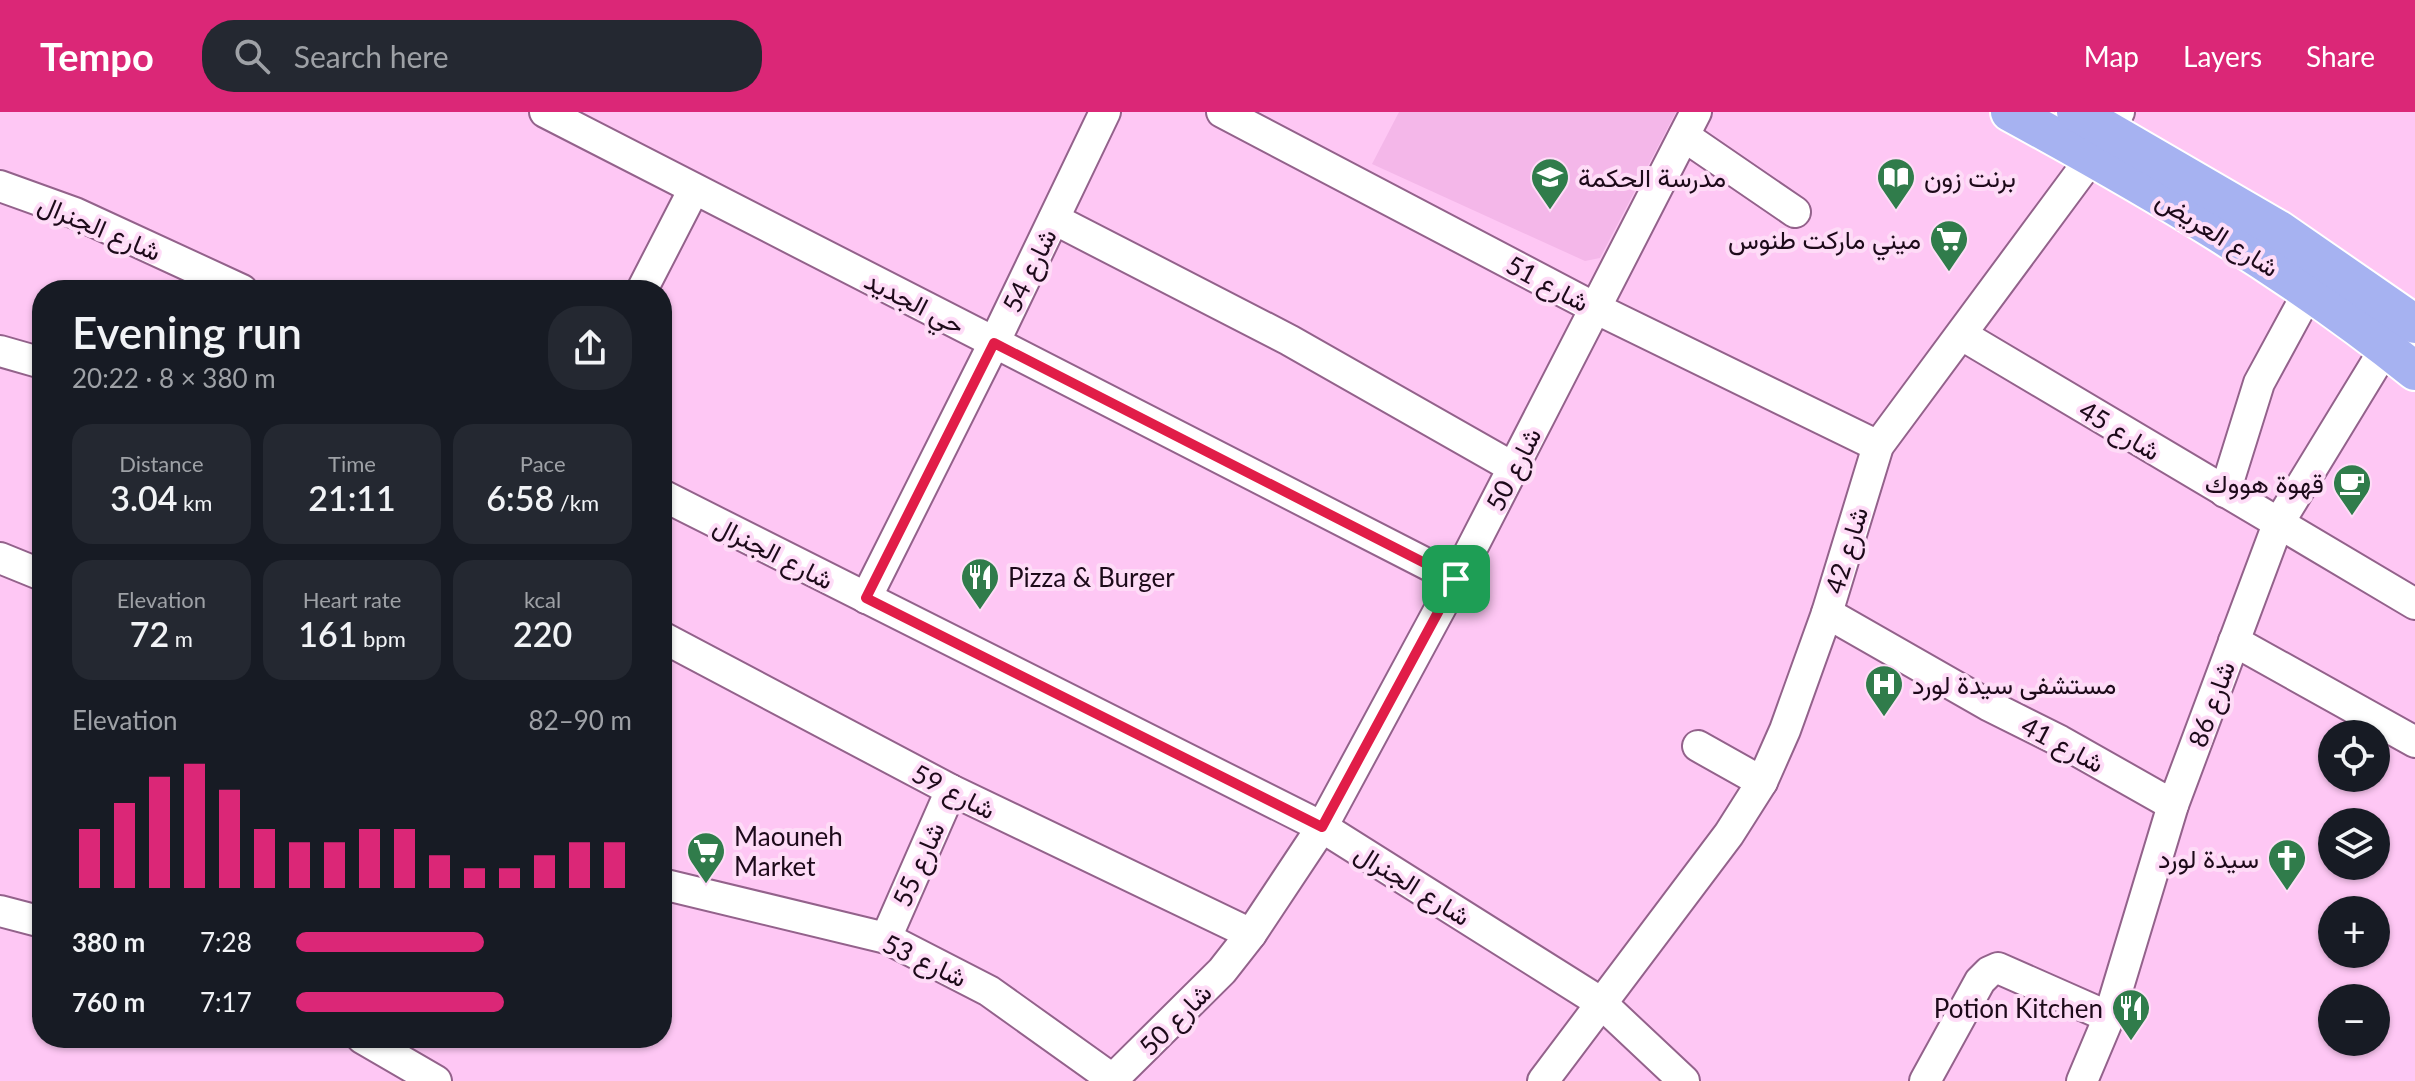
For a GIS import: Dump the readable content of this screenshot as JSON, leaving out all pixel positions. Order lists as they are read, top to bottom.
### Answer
{
  "streets": {
    "main road": ["شارع العريض"],
    "street": [
      "شارع الجنرال",
      "شارع 54",
      "شارع 51",
      "حي الجديد",
      "شارع 45",
      "شارع 50",
      "شارع 42",
      "شارع 86",
      "شارع 41",
      "شارع 59",
      "شارع 55",
      "شارع 53"
    ]
  },
  "crossings": [
    ["شارع الجنرال", "شارع 54"],
    ["شارع الجنرال", "شارع 50"],
    ["شارع الجنرال", "شارع 42"],
    ["شارع العريض", "شارع 42"],
    ["شارع العريض", "شارع 86"],
    ["شارع 54", "حي الجديد"],
    ["شارع 51", "شارع 50"],
    ["شارع 51", "شارع 42"],
    ["حي الجديد", "شارع 50"],
    ["شارع 45", "شارع 42"],
    ["شارع 45", "شارع 86"],
    ["شارع 50", "شارع 59"],
    ["شارع 50", "شارع 53"],
    ["شارع 42", "شارع 41"],
    ["شارع 86", "شارع 41"],
    ["شارع 59", "شارع 55"],
    ["شارع 55", "شارع 53"]
  ],
  "places": {
    "school or university": ["مدرسة الحكمة"],
    "library": ["برنت زون"],
    "supermarket": ["ميني ماركت طنوس", "Maouneh Market"],
    "cafe": ["قهوة هووك"],
    "restaurant": ["Pizza & Burger", "Potion Kitchen"],
    "hospital": ["مستشفى سيدة لورد"],
    "church": ["سيدة لورد"]
  },
  "page": {
    "header": "Tempo",
    "search": "Search here",
    "nav": ["Map", "Layers", "Share"],
    "heading": ["Evening run", "20:22 · 8 × 380 m"],
    "stats": [
      ["Distance", "3.04 km"],
      ["Time", "21:11"],
      ["Pace", "6:58 /km"],
      ["Elevation", "72 m"],
      ["Heart rate", "161 bpm"],
      ["kcal", "220"]
    ],
    "chart": ["Elevation", "82–90 m"],
    "map_buttons": ["+", "−"],
    "list": [
      {
        "name": "380 m",
        "note": "7:28"
      },
      {
        "name": "760 m",
        "note": "7:17"
      }
    ]
  }
}
